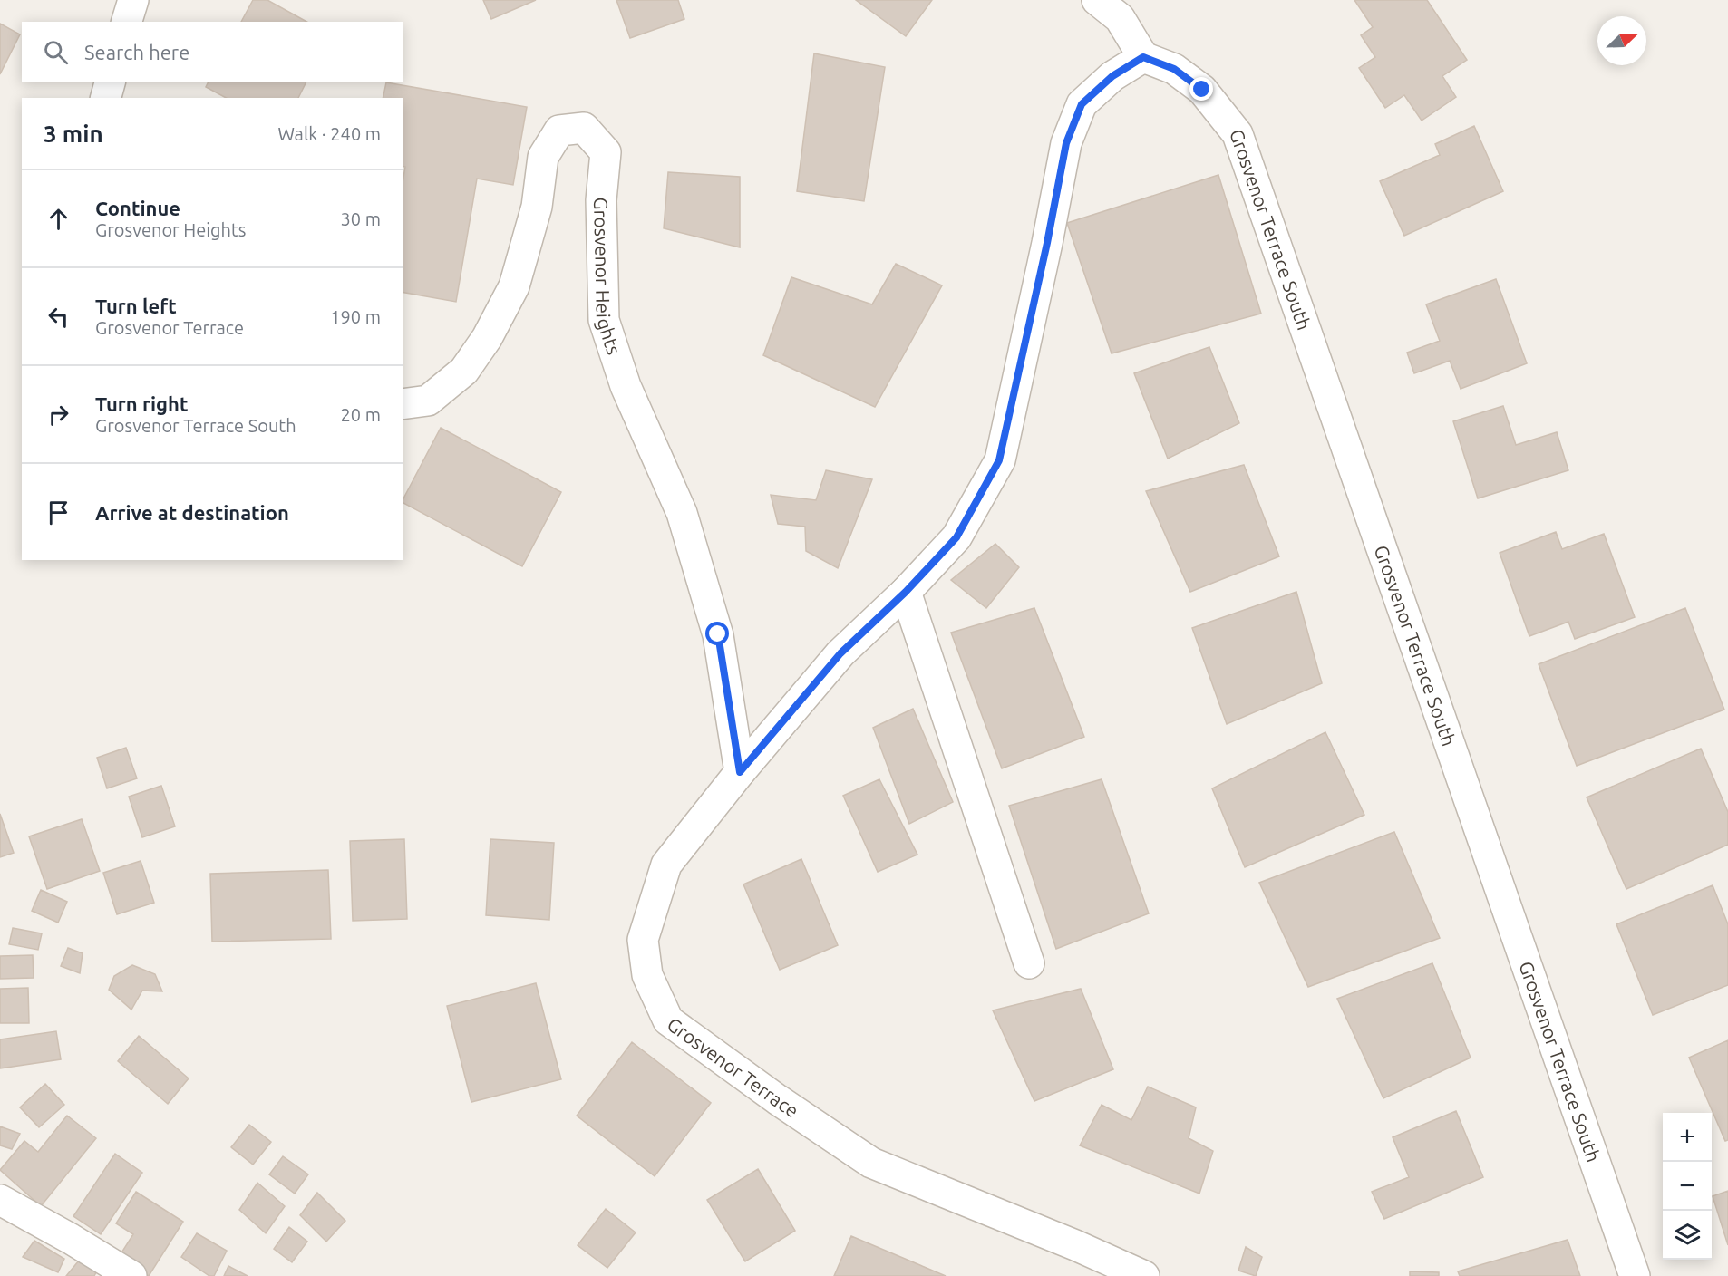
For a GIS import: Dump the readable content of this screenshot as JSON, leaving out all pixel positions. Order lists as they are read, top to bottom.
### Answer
{
  "streets": {
    "street": ["Grosvenor Terrace South", "Grosvenor Heights", "Grosvenor Terrace"]
  },
  "crossings": [
    ["Grosvenor Terrace South", "Grosvenor Terrace"],
    ["Grosvenor Heights", "Grosvenor Terrace"]
  ],
  "north": "top right",
  "page": {
    "search": "Search here",
    "heading": ["3 min", "Walk · 240 m"],
    "list": [
      ["Continue", "Grosvenor Heights", "30 m"],
      ["Turn left", "Grosvenor Terrace", "190 m"],
      ["Turn right", "Grosvenor Terrace South", "20 m"],
      "Arrive at destination"
    ],
    "map_buttons": ["+", "−"]
  }
}
